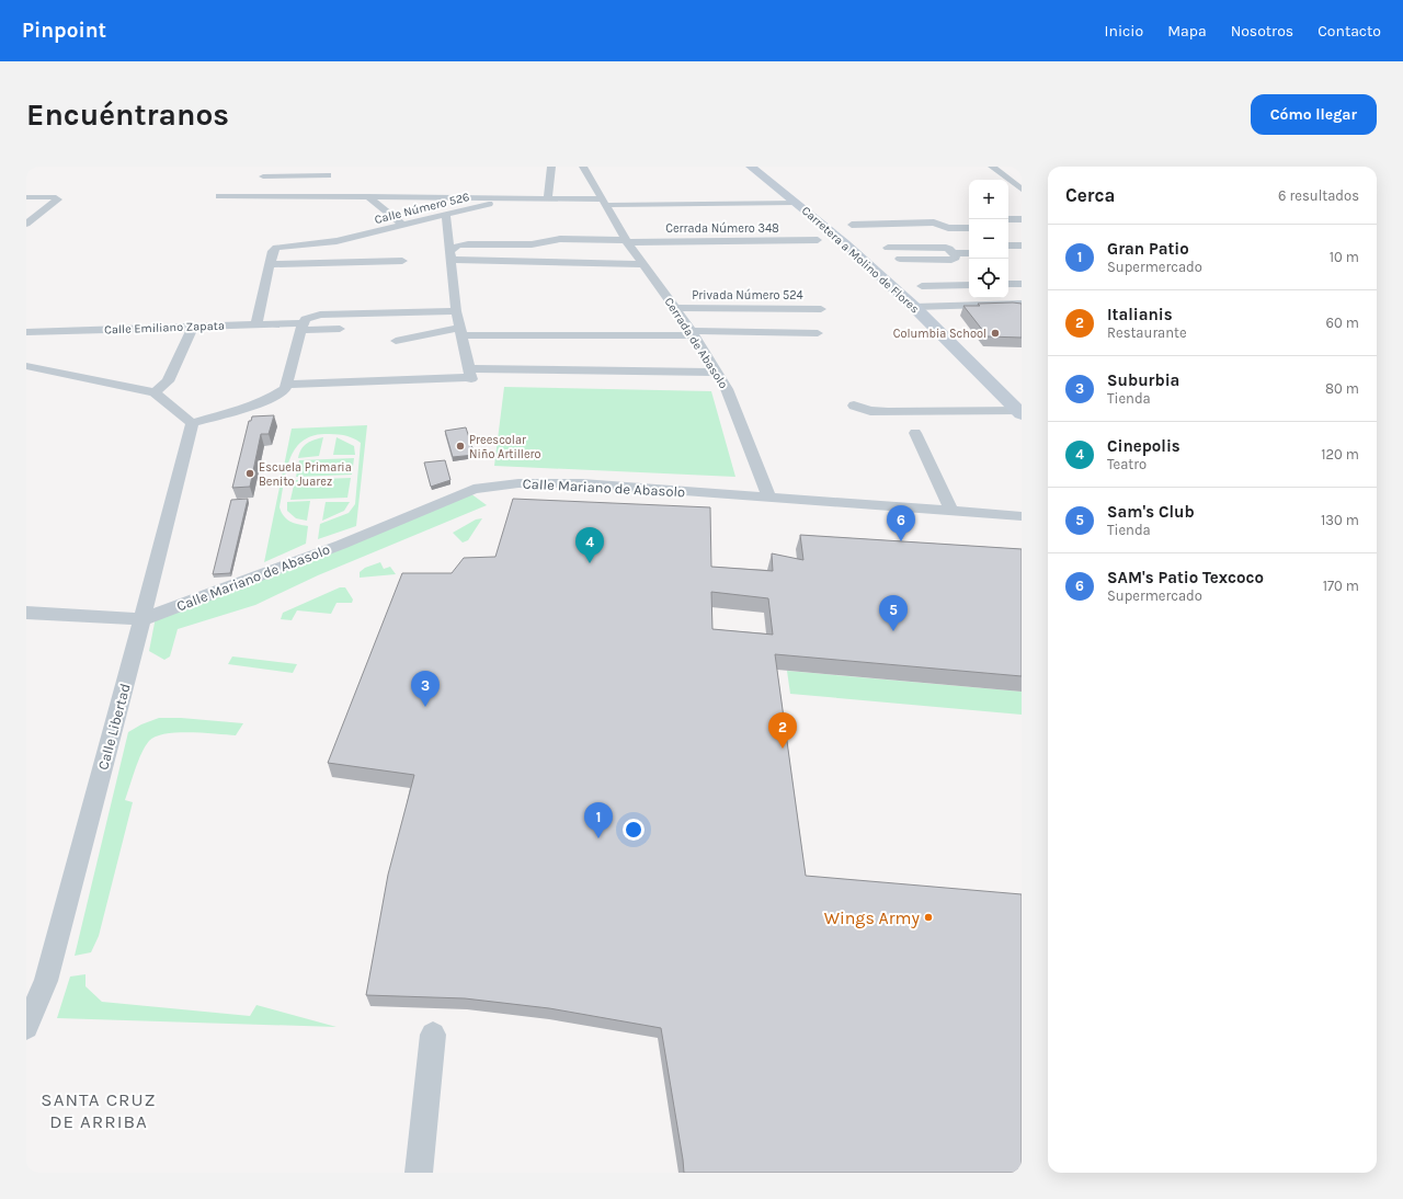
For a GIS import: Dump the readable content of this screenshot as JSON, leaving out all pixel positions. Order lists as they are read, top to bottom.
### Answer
{
  "streets": {
    "main road": ["Carretera a Molino de Flores"],
    "street": [
      "Calle Número 526",
      "Cerrada Número 348",
      "Privada Número 524",
      "Calle Emiliano Zapata",
      "Cerrada de Abasolo",
      "Calle Mariano de Abasolo",
      "Calle Libertad"
    ]
  },
  "crossings": [
    ["Cerrada Número 348", "Cerrada de Abasolo"],
    ["Privada Número 524", "Cerrada de Abasolo"],
    ["Cerrada de Abasolo", "Calle Mariano de Abasolo"],
    ["Calle Mariano de Abasolo", "Calle Libertad"]
  ],
  "districts": ["SANTA CRUZ DE ARRIBA"],
  "places": [
    "Columbia School",
    "Preescolar Niño Artillero",
    "Escuela Primaria Benito Juarez",
    "Wings Army"
  ],
  "page": {
    "header": "Pinpoint",
    "nav": [
      "Inicio",
      "Mapa",
      "Nosotros",
      "Contacto"
    ],
    "buttons": "Cómo llegar",
    "title": "Encuéntranos",
    "heading": ["Cerca", "6 resultados"],
    "map_buttons": ["+", "−"],
    "list": [
      {
        "mark": "1",
        "name": "Gran Patio",
        "note": "Supermercado",
        "value": "10 m"
      },
      {
        "mark": "2",
        "name": "Italianis",
        "note": "Restaurante",
        "value": "60 m"
      },
      {
        "mark": "3",
        "name": "Suburbia",
        "note": "Tienda",
        "value": "80 m"
      },
      {
        "mark": "4",
        "name": "Cinepolis",
        "note": "Teatro",
        "value": "120 m"
      },
      {
        "mark": "5",
        "name": "Sam's Club",
        "note": "Tienda",
        "value": "130 m"
      },
      {
        "mark": "6",
        "name": "SAM's Patio Texcoco",
        "note": "Supermercado",
        "value": "170 m"
      }
    ],
    "pins": [
      "6",
      "4",
      "5",
      "3",
      "2",
      "1"
    ]
  }
}
